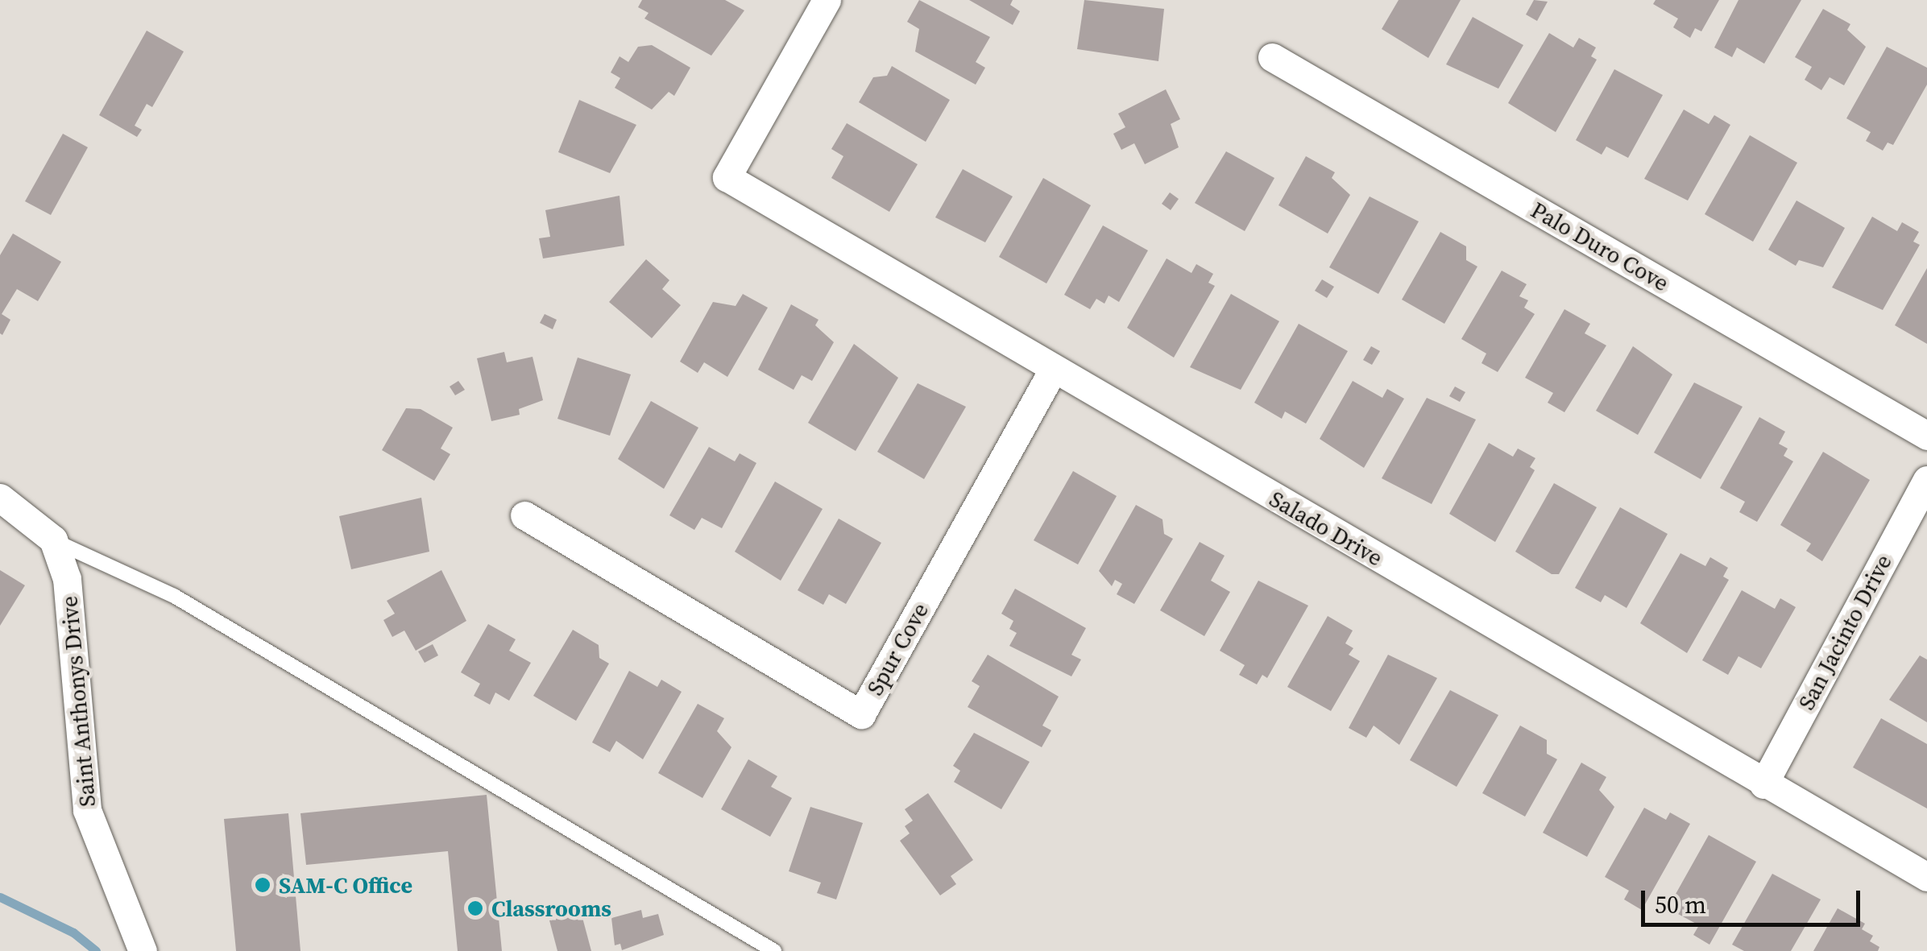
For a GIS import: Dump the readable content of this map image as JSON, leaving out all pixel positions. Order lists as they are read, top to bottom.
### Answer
{
  "streets": {
    "street": [
      "Palo Duro Cove",
      "Salado Drive",
      "San Jacinto Drive",
      "Spur Cove",
      "Saint Anthonys Drive"
    ]
  },
  "crossings": [
    ["Salado Drive", "San Jacinto Drive"],
    ["Salado Drive", "Spur Cove"]
  ],
  "places": ["SAM-C Office", "Classrooms"],
  "scale_bar": "50 m"
}
